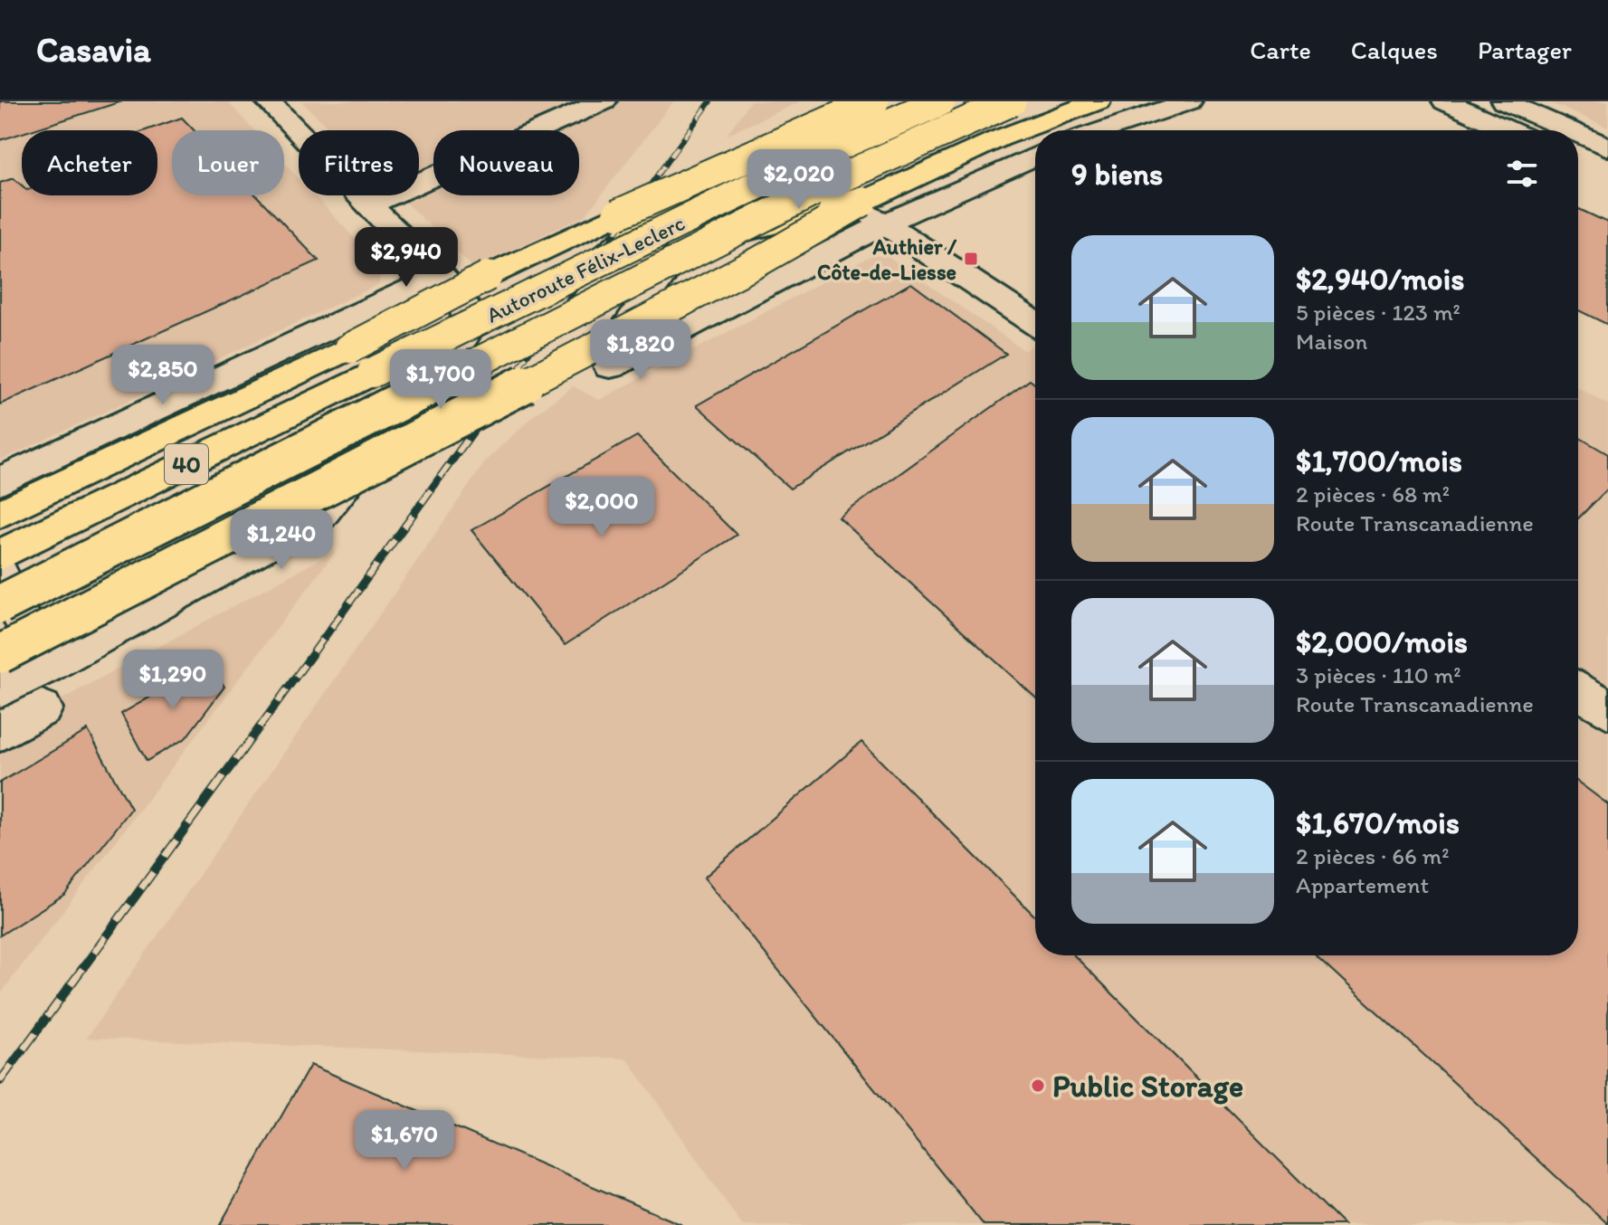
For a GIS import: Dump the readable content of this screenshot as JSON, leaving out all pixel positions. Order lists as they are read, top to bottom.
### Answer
{
  "streets": {
    "main road": ["Autoroute Félix-Leclerc", "40"]
  },
  "places": {
    "transit": ["Authier / Côte-de-Liesse"],
    "other": ["Public Storage"]
  },
  "page": {
    "header": "Casavia",
    "nav": ["Carte", "Calques", "Partager"],
    "chip": [
      "Acheter",
      "Louer",
      "Filtres",
      "Nouveau"
    ],
    "heading": "9 biens",
    "price": [
      "$2,020",
      "$2,940",
      "$1,820",
      "$2,850",
      "$1,700",
      "$2,000",
      "$1,240",
      "$1,290",
      "$1,670"
    ],
    "list": [
      {
        "name": "$2,940/mois",
        "note": "5 pièces · 123 m² · Maison"
      },
      {
        "name": "$1,700/mois",
        "note": "2 pièces · 68 m² · Route Transcanadienne"
      },
      {
        "name": "$2,000/mois",
        "note": "3 pièces · 110 m² · Route Transcanadienne"
      },
      {
        "name": "$1,670/mois",
        "note": "2 pièces · 66 m² · Appartement"
      }
    ]
  }
}
